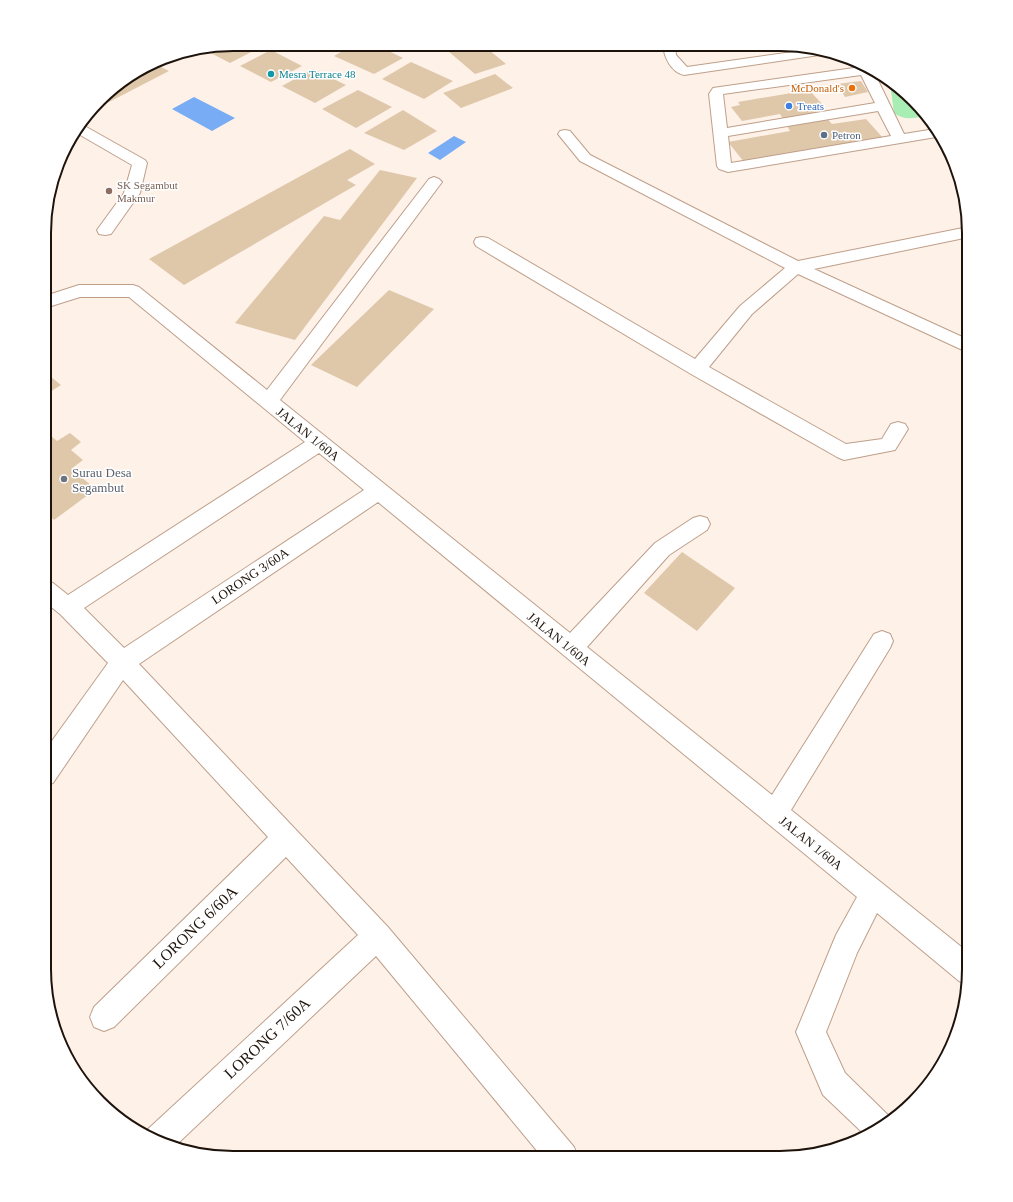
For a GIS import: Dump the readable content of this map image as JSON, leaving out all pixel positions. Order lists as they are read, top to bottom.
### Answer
{
  "streets": {
    "street": [
      "JALAN 1/60A",
      "LORONG 3/60A",
      "LORONG 6/60A",
      "LORONG 7/60A"
    ]
  },
  "crossings": [
    ["JALAN 1/60A", "LORONG 3/60A"]
  ],
  "places": [
    "Mesra Terrace 48",
    "McDonald's",
    "Treats",
    "Petron",
    "SK Segambut Makmur",
    "Surau Desa Segambut"
  ]
}
